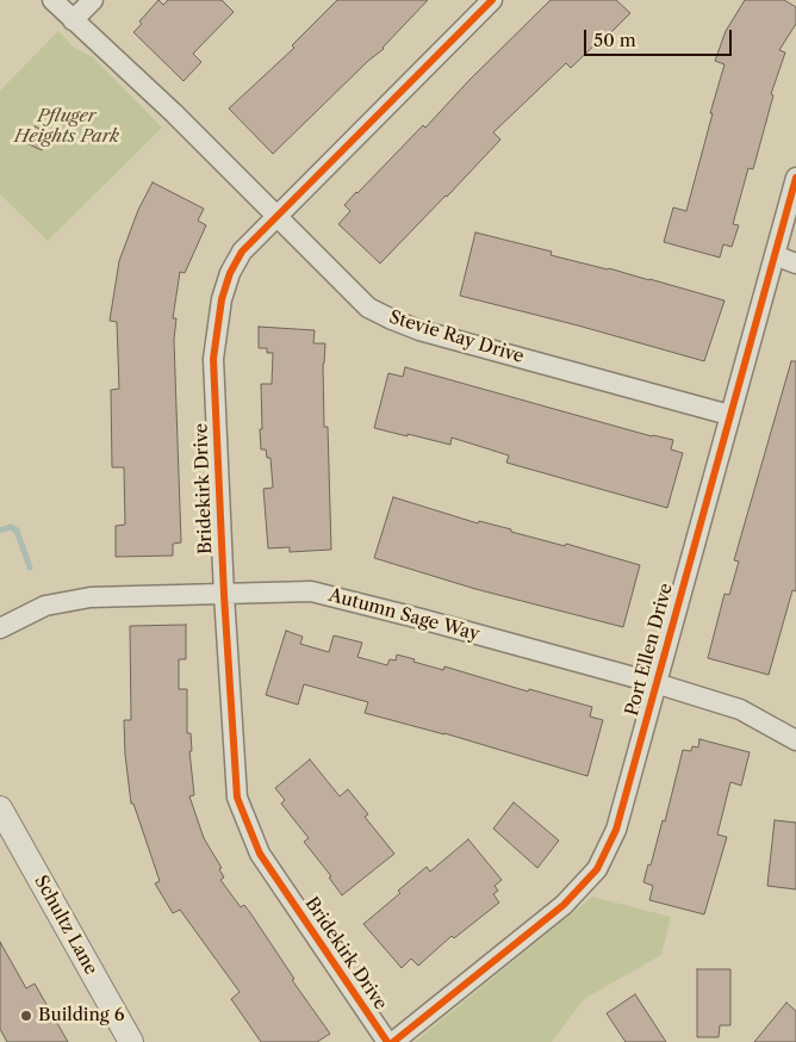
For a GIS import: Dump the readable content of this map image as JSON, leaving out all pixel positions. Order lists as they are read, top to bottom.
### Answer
{
  "streets": {
    "street": [
      "Stevie Ray Drive",
      "Bridekirk Drive",
      "Autumn Sage Way",
      "Port Ellen Drive",
      "Schultz Lane"
    ]
  },
  "crossings": [
    ["Stevie Ray Drive", "Bridekirk Drive"],
    ["Stevie Ray Drive", "Port Ellen Drive"],
    ["Bridekirk Drive", "Autumn Sage Way"],
    ["Autumn Sage Way", "Port Ellen Drive"]
  ],
  "parks": ["Pfluger Heights Park"],
  "places": ["Building 6"],
  "scale_bar": "50 m"
}
